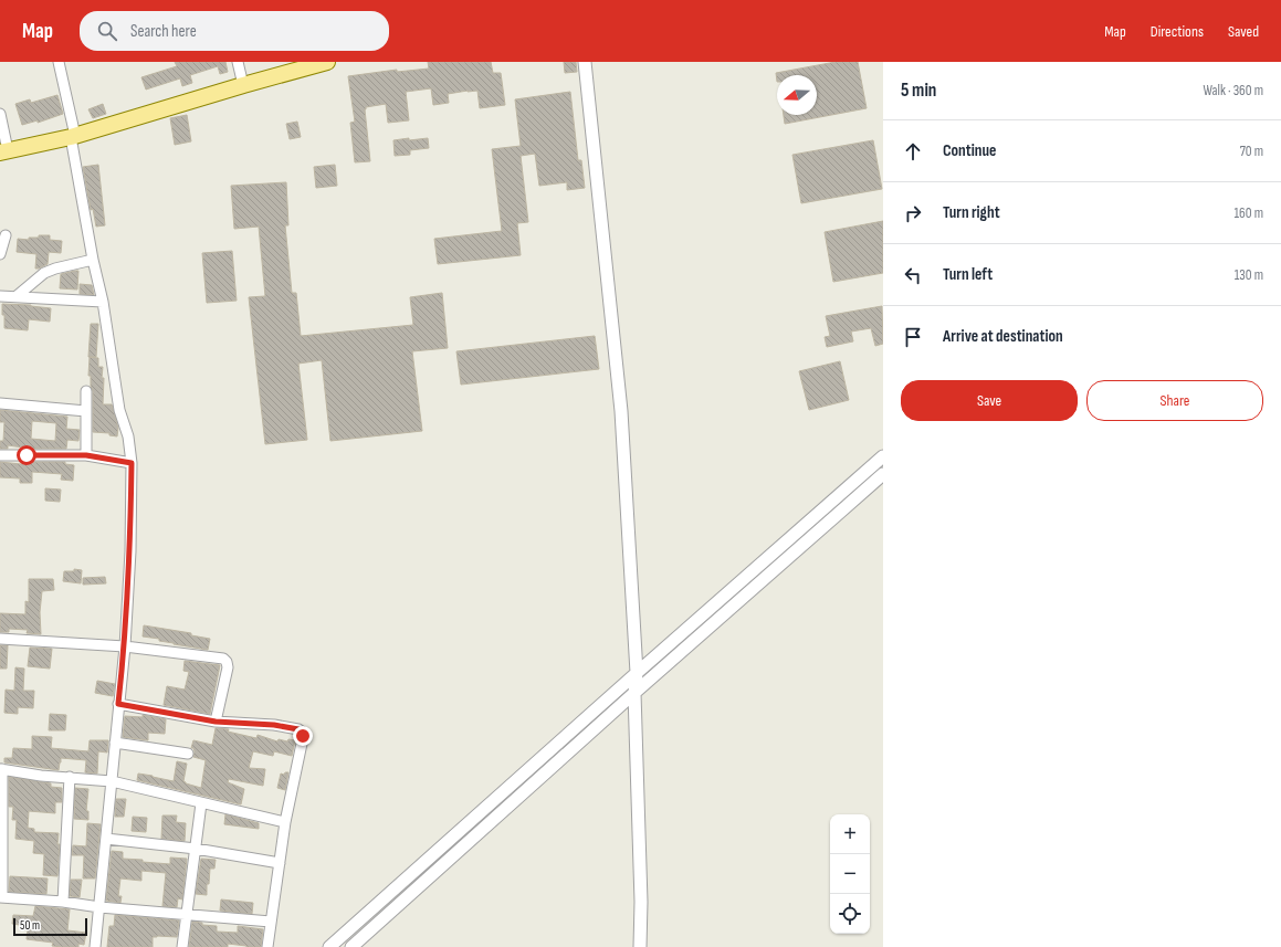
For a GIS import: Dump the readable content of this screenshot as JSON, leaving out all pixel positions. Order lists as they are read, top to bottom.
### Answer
{
  "scale_bar": "50 m",
  "north": "left",
  "page": {
    "header": "Map",
    "search": "Search here",
    "nav": ["Map", "Directions", "Saved"],
    "heading": ["5 min", "Walk · 360 m"],
    "list": [
      ["Continue", "70 m"],
      ["Turn right", "160 m"],
      ["Turn left", "130 m"],
      "Arrive at destination"
    ],
    "buttons": ["Save", "Share"],
    "map_buttons": ["+", "−"],
    "scale": "50 m"
  }
}
